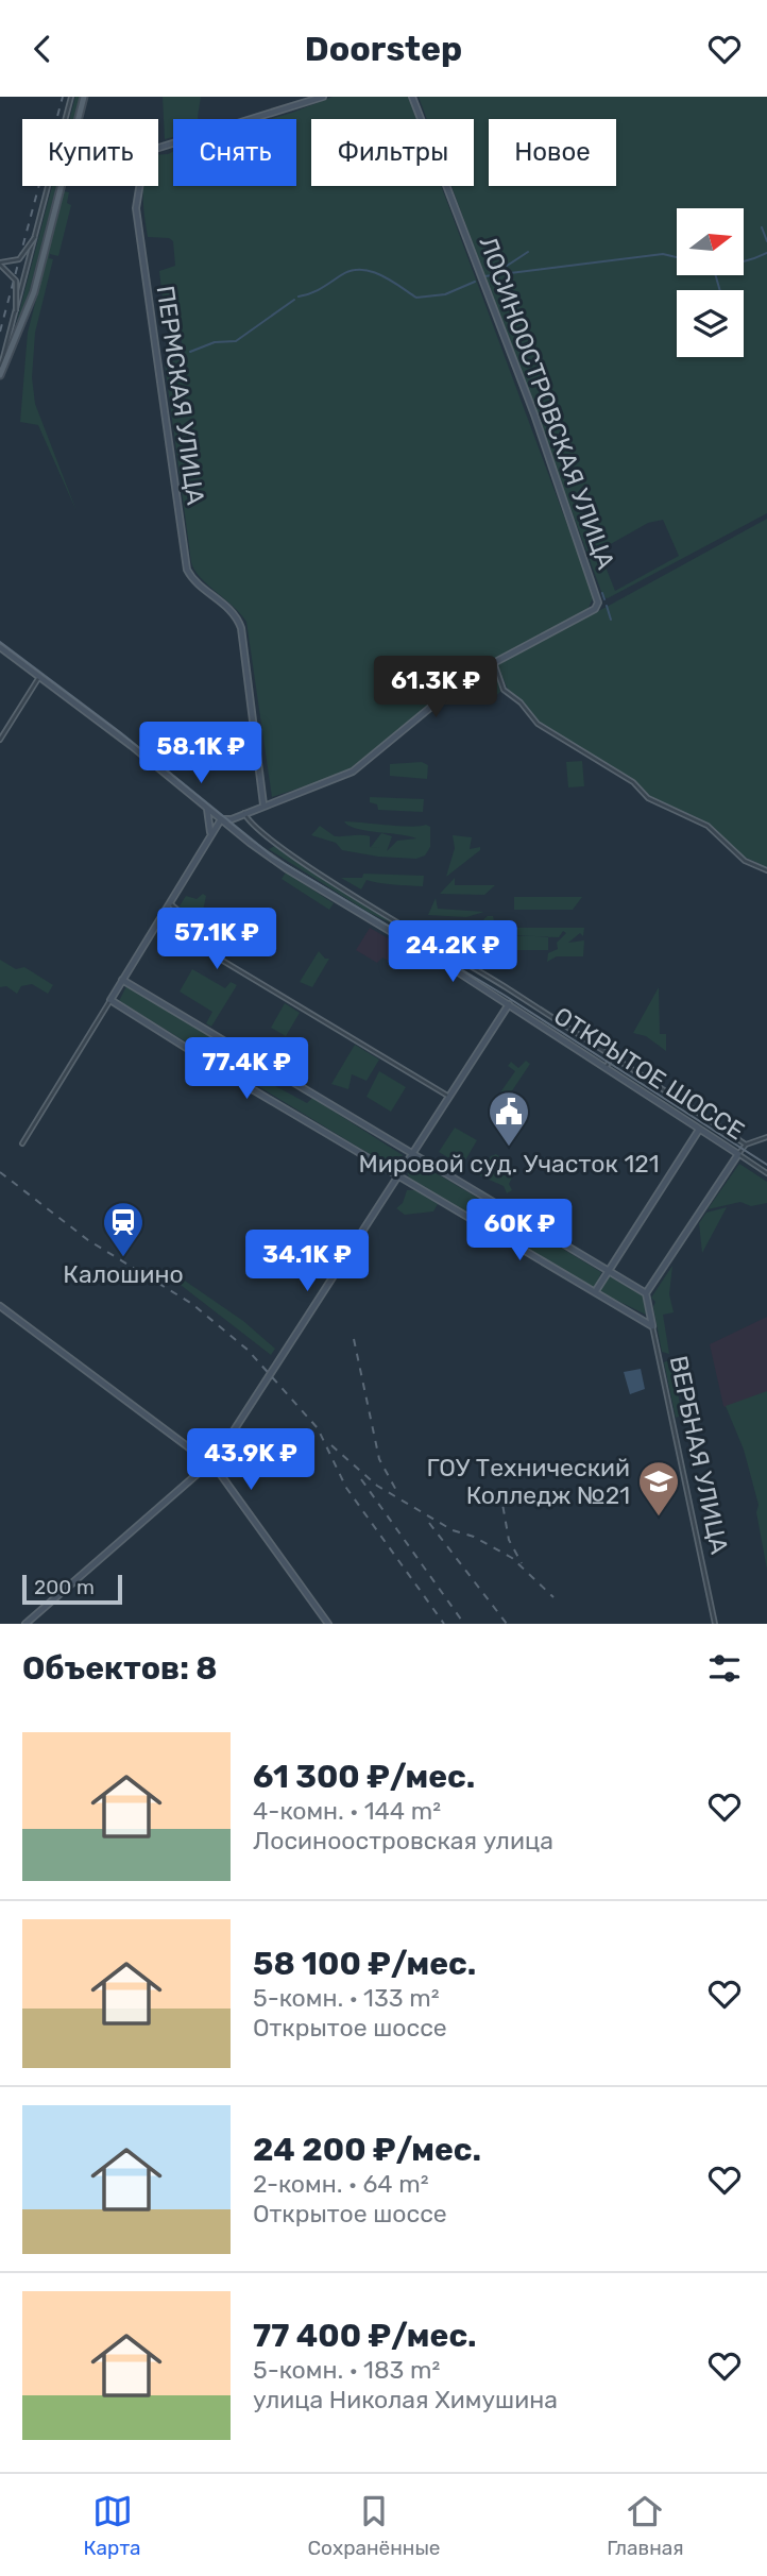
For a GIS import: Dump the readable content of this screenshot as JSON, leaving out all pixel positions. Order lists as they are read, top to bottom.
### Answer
{
  "streets": {
    "street": [
      "ПЕРМСКАЯ УЛИЦА",
      "ЛОСИНООСТРОВСКАЯ УЛИЦА",
      "ОТКРЫТОЕ ШОССЕ",
      "ВЕРБНАЯ УЛИЦА"
    ]
  },
  "crossings": [
    ["ПЕРМСКАЯ УЛИЦА", "ЛОСИНООСТРОВСКАЯ УЛИЦА"],
    ["ЛОСИНООСТРОВСКАЯ УЛИЦА", "ОТКРЫТОЕ ШОССЕ"]
  ],
  "places": {
    "public building": ["Мировой суд. Участок 121"],
    "station": ["Калошино"],
    "school or university": ["ГОУ Технический Колледж №21"]
  },
  "scale_bar": "200 m",
  "north": "right",
  "page": {
    "header": "Doorstep",
    "chip": [
      "Купить",
      "Снять",
      "Фильтры",
      "Новое"
    ],
    "price": [
      "61.3K ₽",
      "58.1K ₽",
      "57.1K ₽",
      "24.2K ₽",
      "77.4K ₽",
      "60K ₽",
      "34.1K ₽",
      "43.9K ₽"
    ],
    "scale": "200 m",
    "heading": "Объектов: 8",
    "list": [
      {
        "name": "61 300 ₽/мес.",
        "note": "4-комн. · 144 m² · Лосиноостровская улица"
      },
      {
        "name": "58 100 ₽/мес.",
        "note": "5-комн. · 133 m² · Открытое шоссе"
      },
      {
        "name": "24 200 ₽/мес.",
        "note": "2-комн. · 64 m² · Открытое шоссе"
      },
      {
        "name": "77 400 ₽/мес.",
        "note": "5-комн. · 183 m² · улица Николая Химушина"
      }
    ],
    "tabs": ["Карта", "Сохранённые", "Главная"]
  }
}
